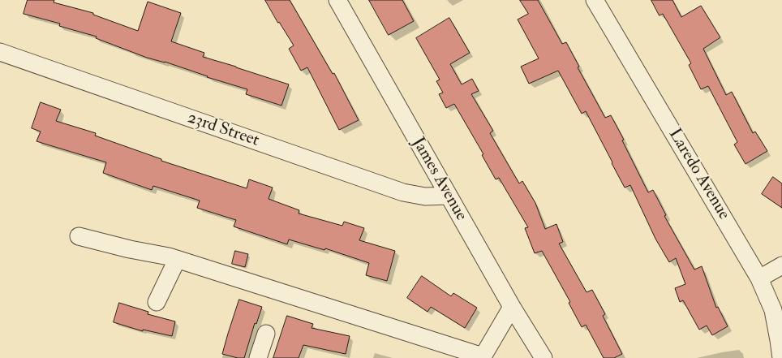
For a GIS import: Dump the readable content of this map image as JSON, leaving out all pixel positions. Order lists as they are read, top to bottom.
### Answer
{
  "streets": {
    "street": ["23rd Street", "Laredo Avenue", "James Avenue"]
  },
  "crossings": [
    ["23rd Street", "James Avenue"]
  ]
}
